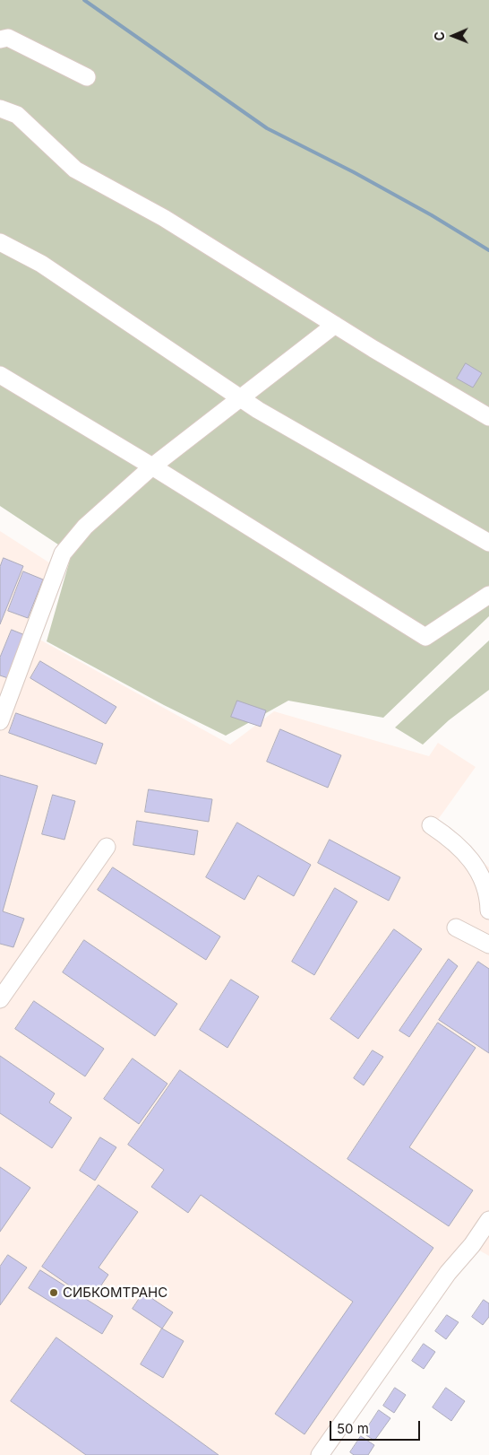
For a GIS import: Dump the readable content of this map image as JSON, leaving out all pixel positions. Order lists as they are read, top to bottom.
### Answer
{
  "places": ["СИБКОМТРАНС"],
  "scale_bar": "50 m",
  "north": "left"
}
